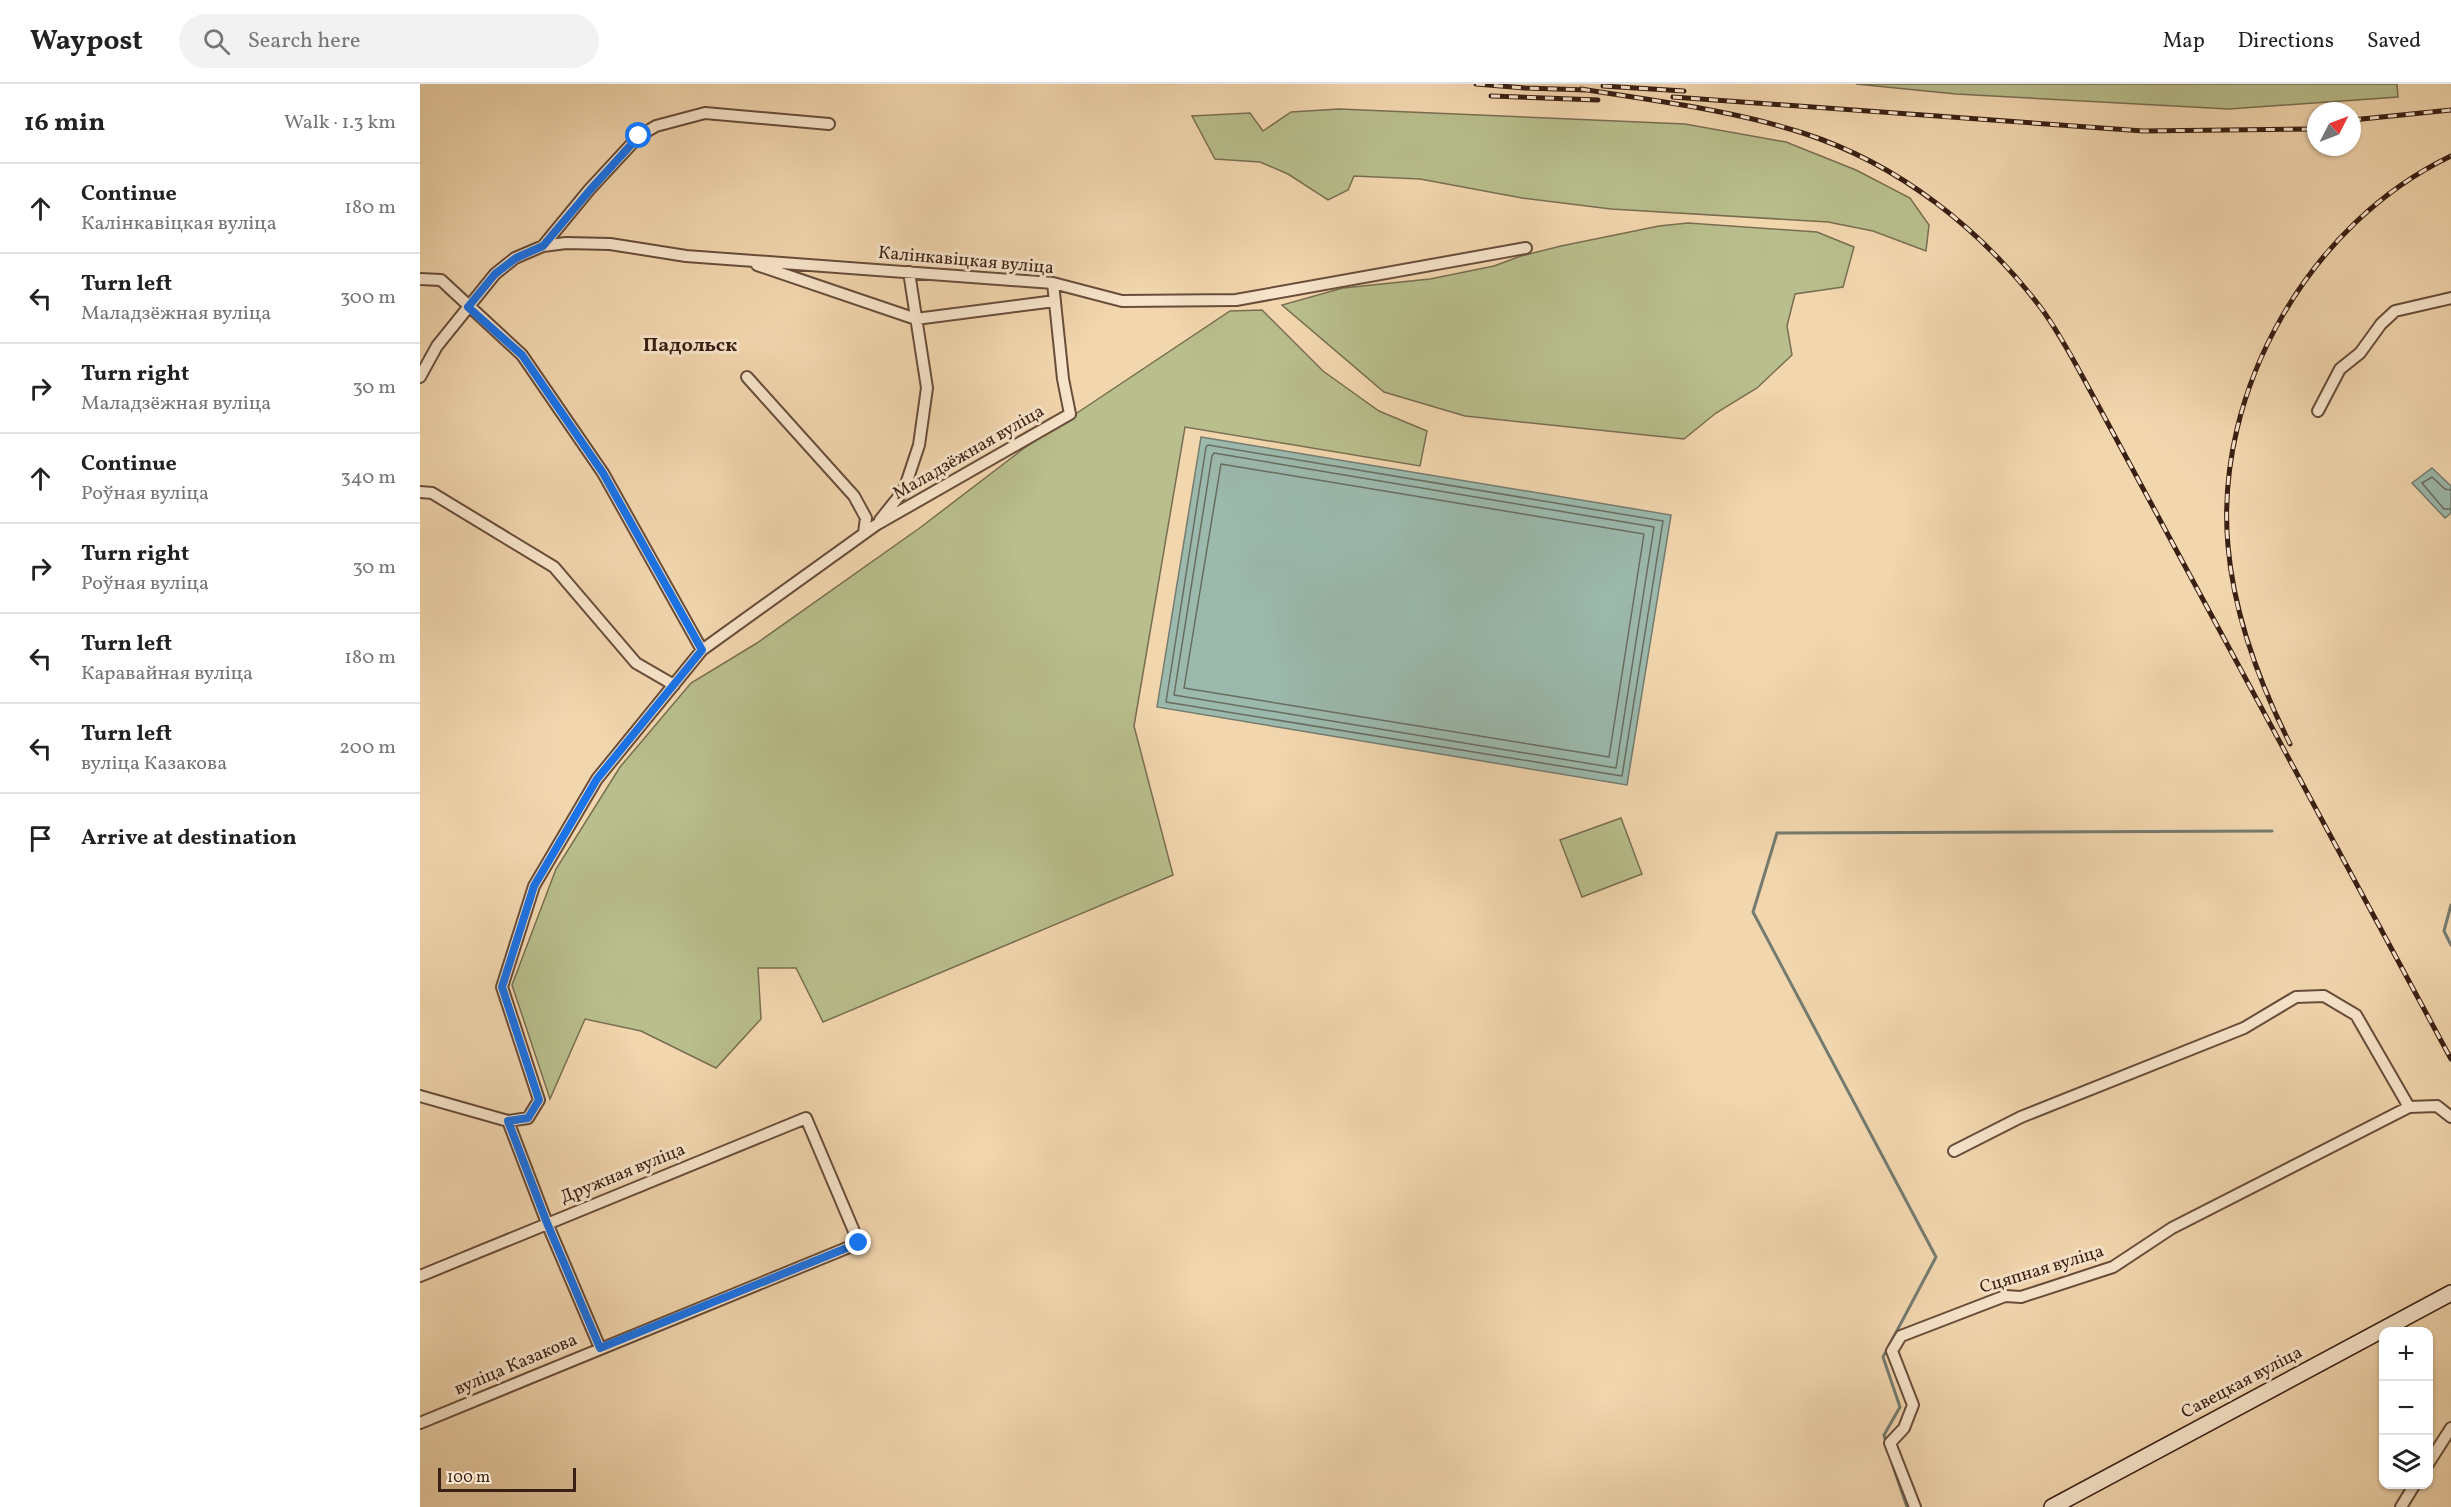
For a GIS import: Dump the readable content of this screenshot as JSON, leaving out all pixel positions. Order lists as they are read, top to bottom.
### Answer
{
  "streets": {
    "main road": ["Савецкая вуліца"],
    "street": [
      "Калінкавіцкая вуліца",
      "Маладзёжная вуліца",
      "Дружная вуліца",
      "Сцяпная вуліца",
      "вуліца Казакова"
    ]
  },
  "crossings": [
    ["Дружная вуліца", "вуліца Казакова"]
  ],
  "districts": ["Падольск"],
  "scale_bar": "100 m",
  "north": "top right",
  "page": {
    "header": "Waypost",
    "search": "Search here",
    "nav": ["Map", "Directions", "Saved"],
    "heading": ["16 min", "Walk · 1.3 km"],
    "list": [
      ["Continue", "Калінкавіцкая вуліца", "180 m"],
      ["Turn left", "Маладзёжная вуліца", "300 m"],
      ["Turn right", "Маладзёжная вуліца", "30 m"],
      ["Continue", "Роўная вуліца", "340 m"],
      ["Turn right", "Роўная вуліца", "30 m"],
      ["Turn left", "Каравайная вуліца", "180 m"],
      ["Turn left", "вуліца Казакова", "200 m"],
      "Arrive at destination"
    ],
    "map_buttons": ["+", "−"],
    "scale": "100 m"
  }
}
